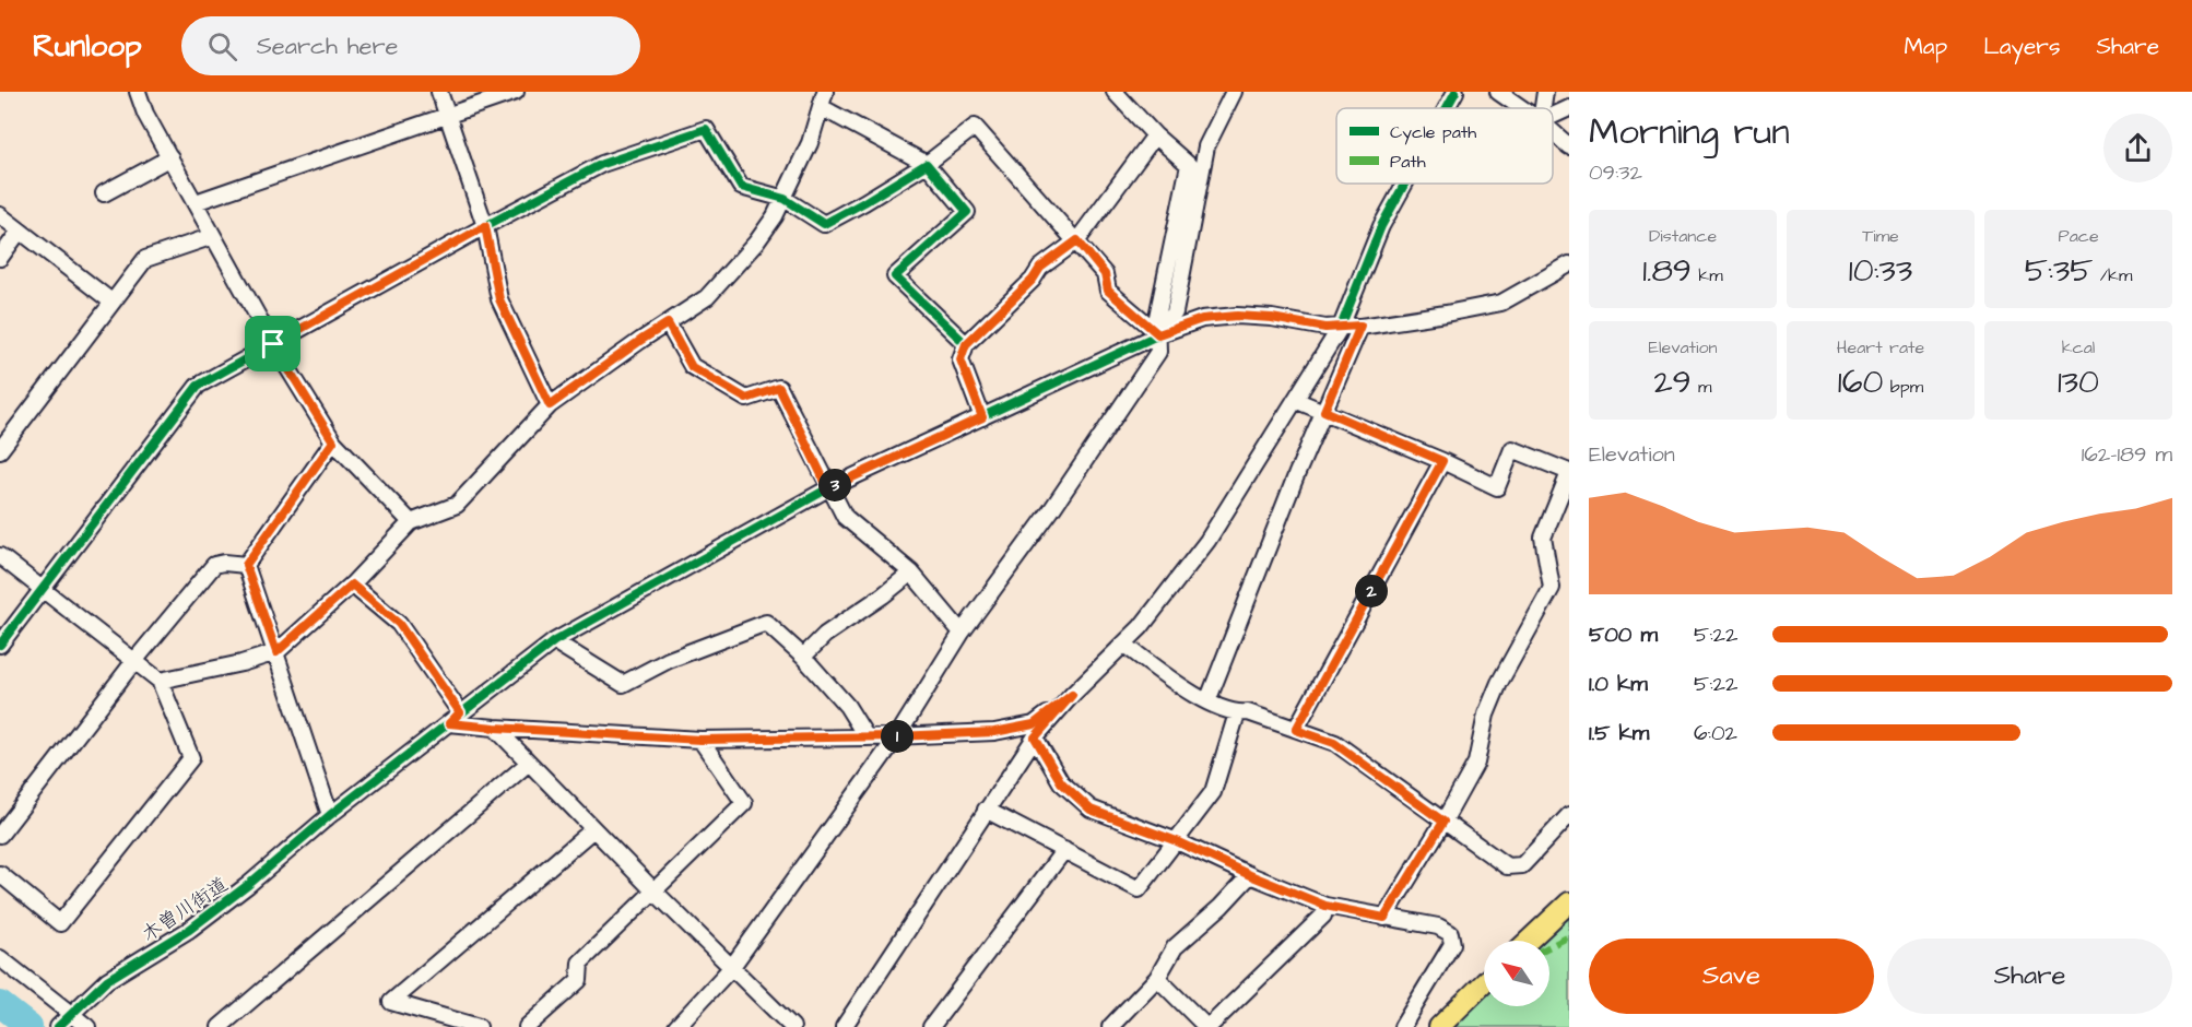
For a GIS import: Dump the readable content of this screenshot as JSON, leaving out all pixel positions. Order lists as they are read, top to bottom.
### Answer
{
  "streets": {
    "street": ["木曽川街道"]
  },
  "legend": ["Cycle path", "Path"],
  "north": "top left",
  "page": {
    "header": "Runloop",
    "search": "Search here",
    "nav": ["Map", "Layers", "Share"],
    "heading": ["Morning run", "09:32"],
    "stats": [
      ["Distance", "1.89 km"],
      ["Time", "10:33"],
      ["Pace", "5:35 /km"],
      ["Elevation", "29 m"],
      ["Heart rate", "160 bpm"],
      ["kcal", "130"]
    ],
    "chart": ["Elevation", "162–189 m"],
    "pins": ["3", "2", "1"],
    "list": [
      {
        "name": "500 m",
        "note": "5:22"
      },
      {
        "name": "1.0 km",
        "note": "5:22"
      },
      {
        "name": "1.5 km",
        "note": "6:02"
      }
    ],
    "buttons": ["Save", "Share"]
  }
}
